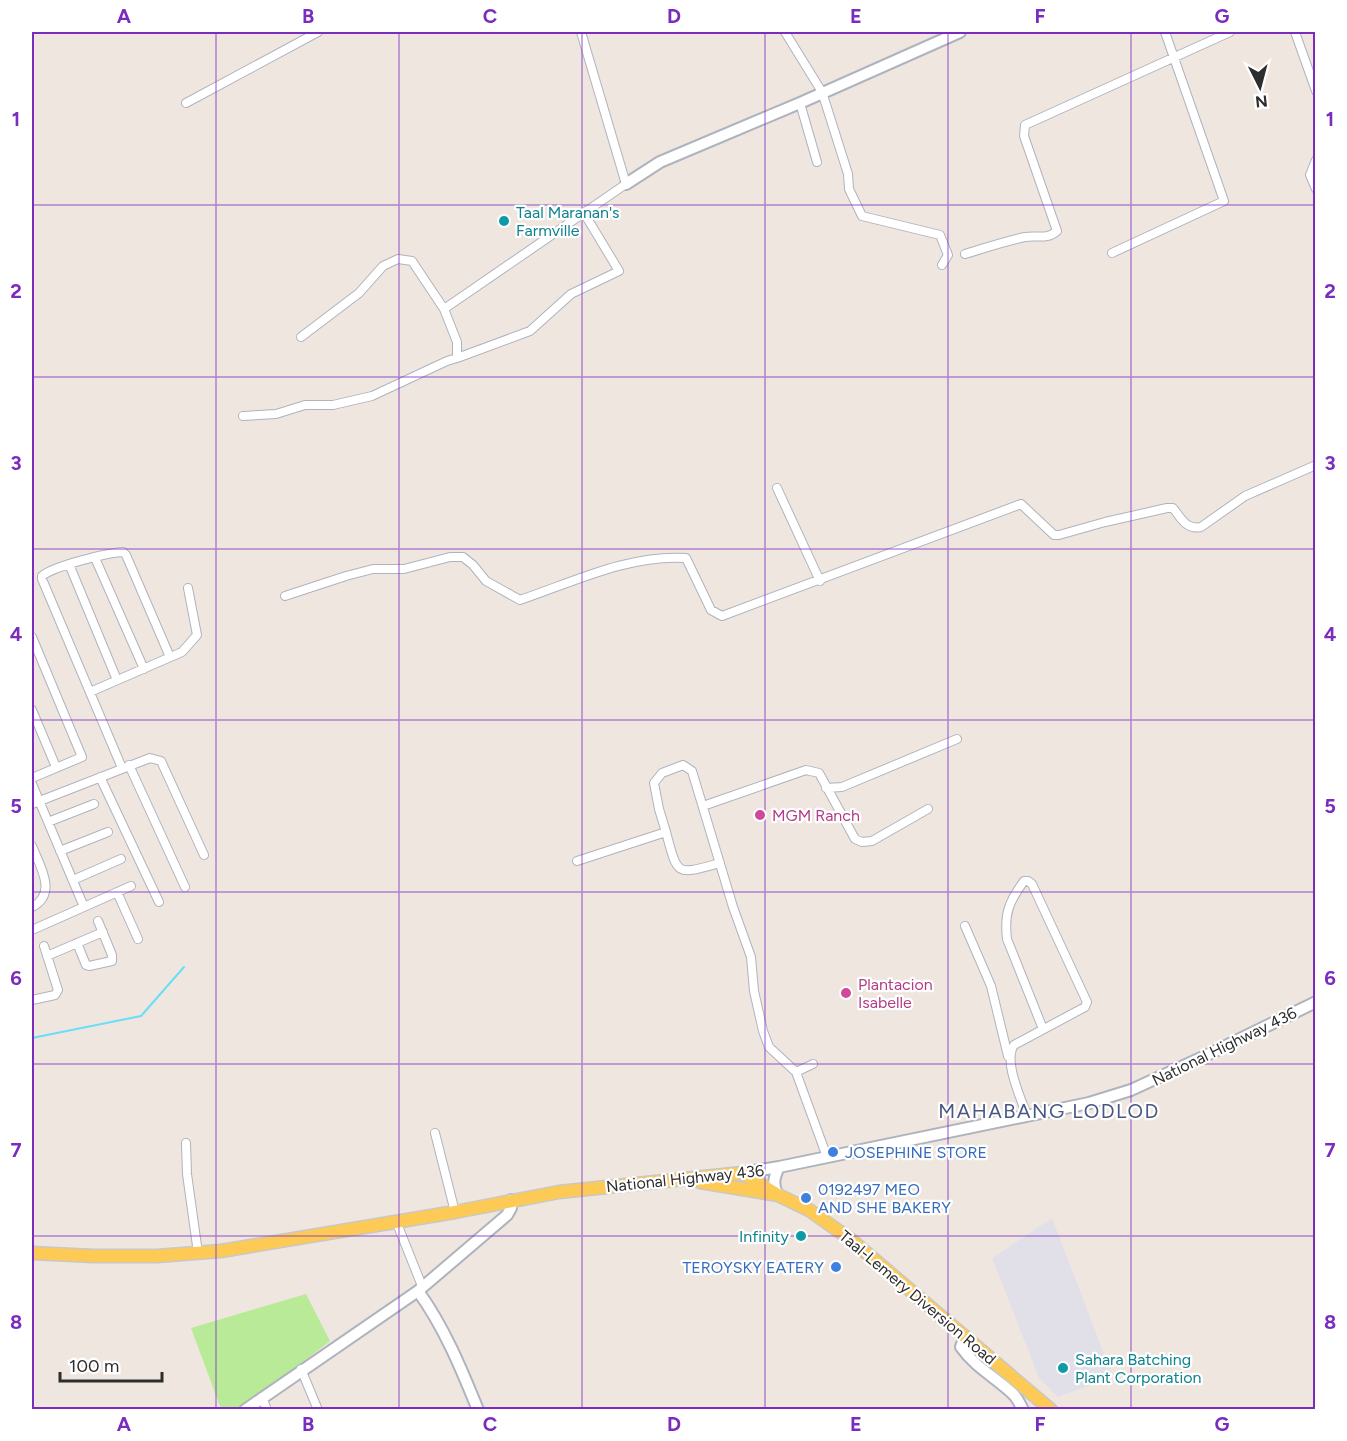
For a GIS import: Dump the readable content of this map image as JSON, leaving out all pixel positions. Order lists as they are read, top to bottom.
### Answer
{
  "streets": {
    "main road": ["National Highway 436", "Taal-Lemery Diversion Road"]
  },
  "crossings": [
    ["National Highway 436", "Taal-Lemery Diversion Road"]
  ],
  "districts": ["MAHABANG LODLOD"],
  "places": [
    "Taal Maranan's Farmville",
    "MGM Ranch",
    "Plantacion Isabelle",
    "JOSEPHINE STORE",
    "0192497 MEO AND SHE BAKERY",
    "Infinity",
    "TEROYSKY EATERY",
    "Sahara Batching Plant Corporation"
  ],
  "scale_bar": "100 m",
  "north": "bottom",
  "grid": {
    "columns": [
      "A",
      "B",
      "C",
      "D",
      "E",
      "F",
      "G"
    ],
    "rows": [
      "1",
      "2",
      "3",
      "4",
      "5",
      "6",
      "7",
      "8"
    ]
  }
}
